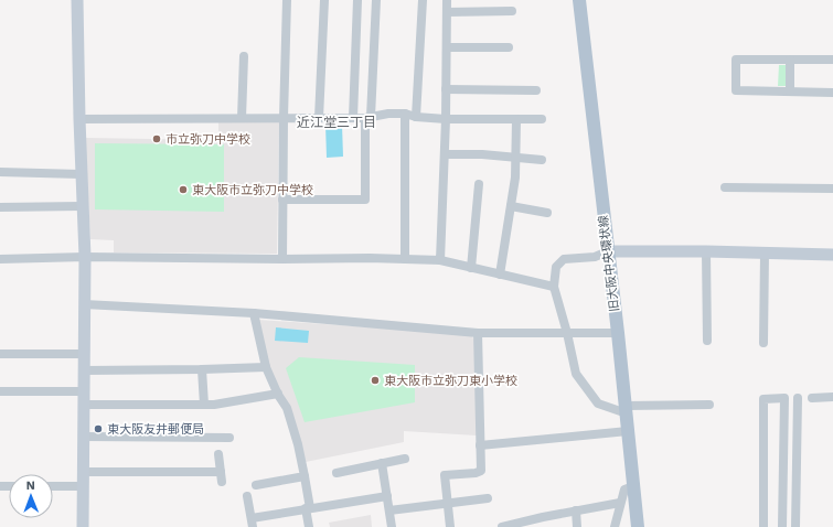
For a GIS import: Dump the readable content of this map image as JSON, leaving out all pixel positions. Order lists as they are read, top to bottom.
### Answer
{
  "streets": {
    "main road": ["旧大阪中央環状線"]
  },
  "districts": ["近江堂三丁目"],
  "places": [
    "市立弥刀中学校",
    "東大阪市立弥刀中学校",
    "東大阪市立弥刀東小学校",
    "東大阪友井郵便局"
  ],
  "north": "top"
}
